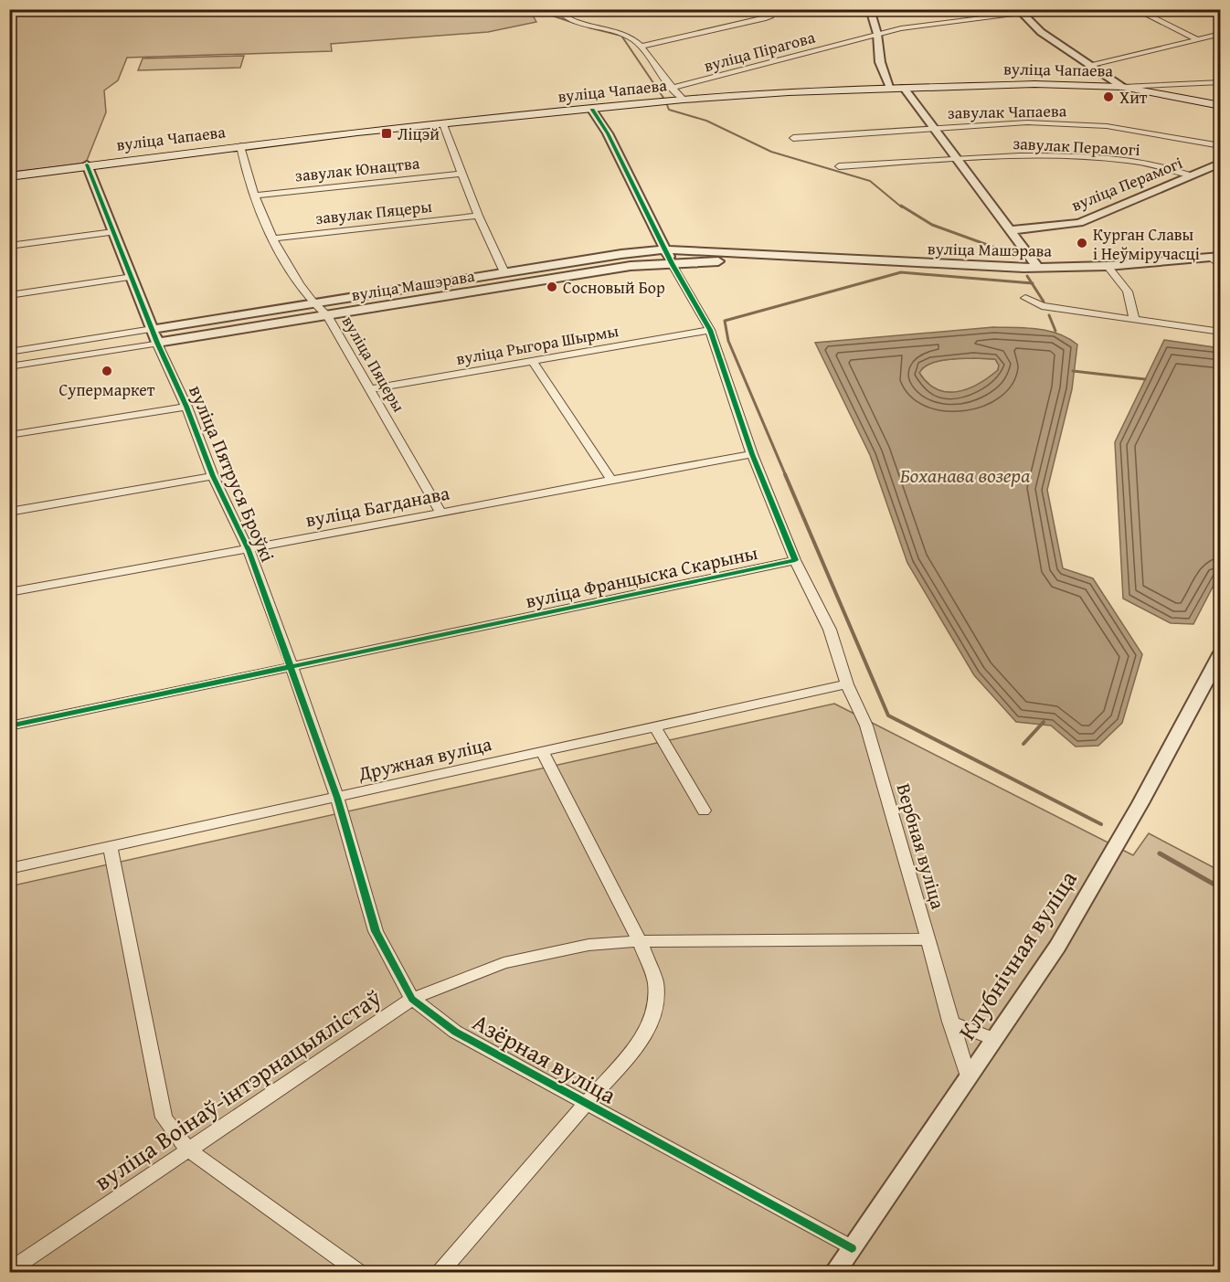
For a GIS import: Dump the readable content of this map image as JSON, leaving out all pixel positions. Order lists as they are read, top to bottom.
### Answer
{
  "streets": {
    "main road": ["вуліца Чапаева"],
    "street": [
      "вуліца Пірагова",
      "завулак Чапаева",
      "завулак Перамогі",
      "завулак Юнацтва",
      "вуліца Перамогі",
      "завулак Пяцеры",
      "вуліца Машэрава",
      "вуліца Рыгора Шырмы",
      "вуліца Пяцеры",
      "вуліца Пятруся Броўкі",
      "вуліца Багданава",
      "вуліца Францыска Скарыны",
      "Дружная вуліца",
      "Вербная вуліца",
      "Клубнічная вуліца",
      "Азёрная вуліца",
      "вуліца Воінаў-інтэрнацыялістаў"
    ]
  },
  "crossings": [
    ["вуліца Чапаева", "вуліца Пяцеры"],
    ["вуліца Чапаева", "вуліца Пятруся Броўкі"],
    ["завулак Перамогі", "вуліца Перамогі"],
    ["завулак Юнацтва", "вуліца Пяцеры"],
    ["завулак Пяцеры", "вуліца Пяцеры"],
    ["вуліца Машэрава", "вуліца Пяцеры"],
    ["вуліца Машэрава", "вуліца Пятруся Броўкі"],
    ["вуліца Рыгора Шырмы", "вуліца Пяцеры"],
    ["вуліца Пяцеры", "вуліца Багданава"],
    ["вуліца Пятруся Броўкі", "вуліца Багданава"],
    ["вуліца Пятруся Броўкі", "вуліца Францыска Скарыны"],
    ["вуліца Пятруся Броўкі", "Дружная вуліца"],
    ["вуліца Пятруся Броўкі", "Азёрная вуліца"],
    ["Дружная вуліца", "Вербная вуліца"],
    ["Дружная вуліца", "Азёрная вуліца"],
    ["Вербная вуліца", "Клубнічная вуліца"],
    ["Вербная вуліца", "вуліца Воінаў-інтэрнацыялістаў"],
    ["Клубнічная вуліца", "Азёрная вуліца"],
    ["Азёрная вуліца", "вуліца Воінаў-інтэрнацыялістаў"]
  ],
  "water": ["Боханава возера"],
  "places": {
    "other": [
      "Хит",
      "Курган Славы і Неўміручасці",
      "Сосновый Бор",
      "Супермаркет"
    ],
    "transit": ["Ліцэй"]
  }
}
